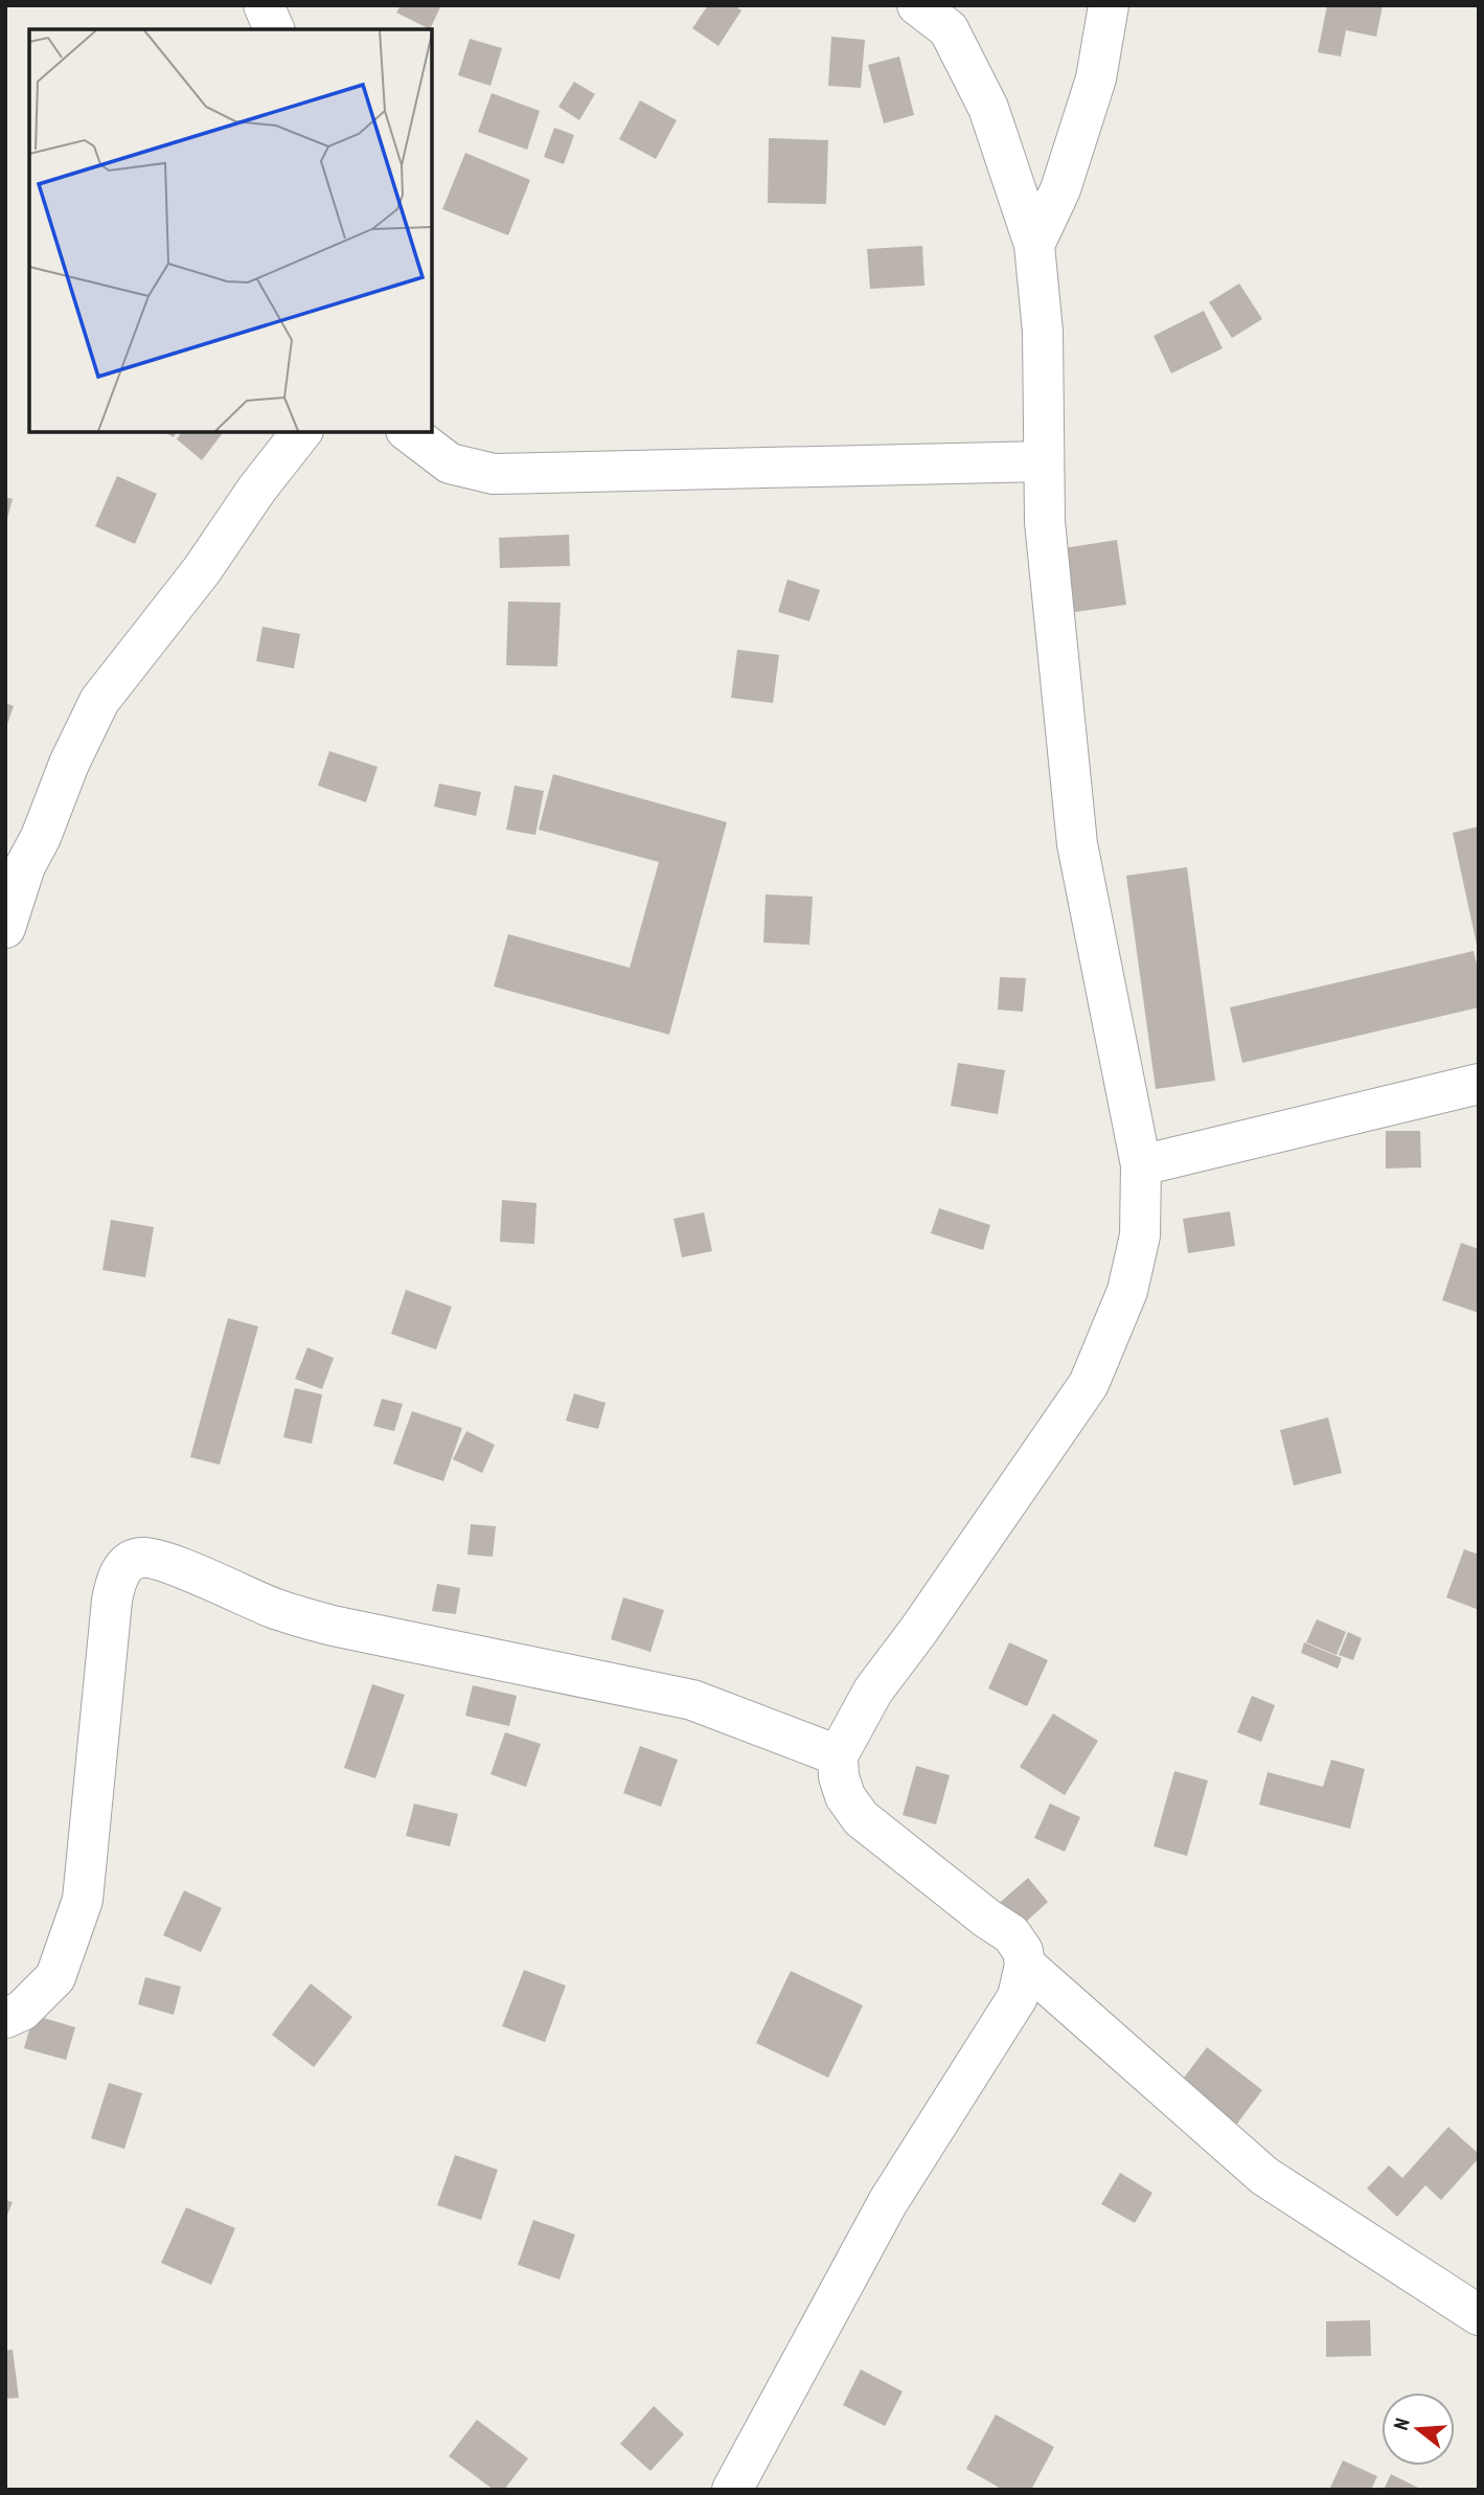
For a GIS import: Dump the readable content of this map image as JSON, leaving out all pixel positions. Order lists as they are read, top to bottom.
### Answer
{
  "north": "left"
}
